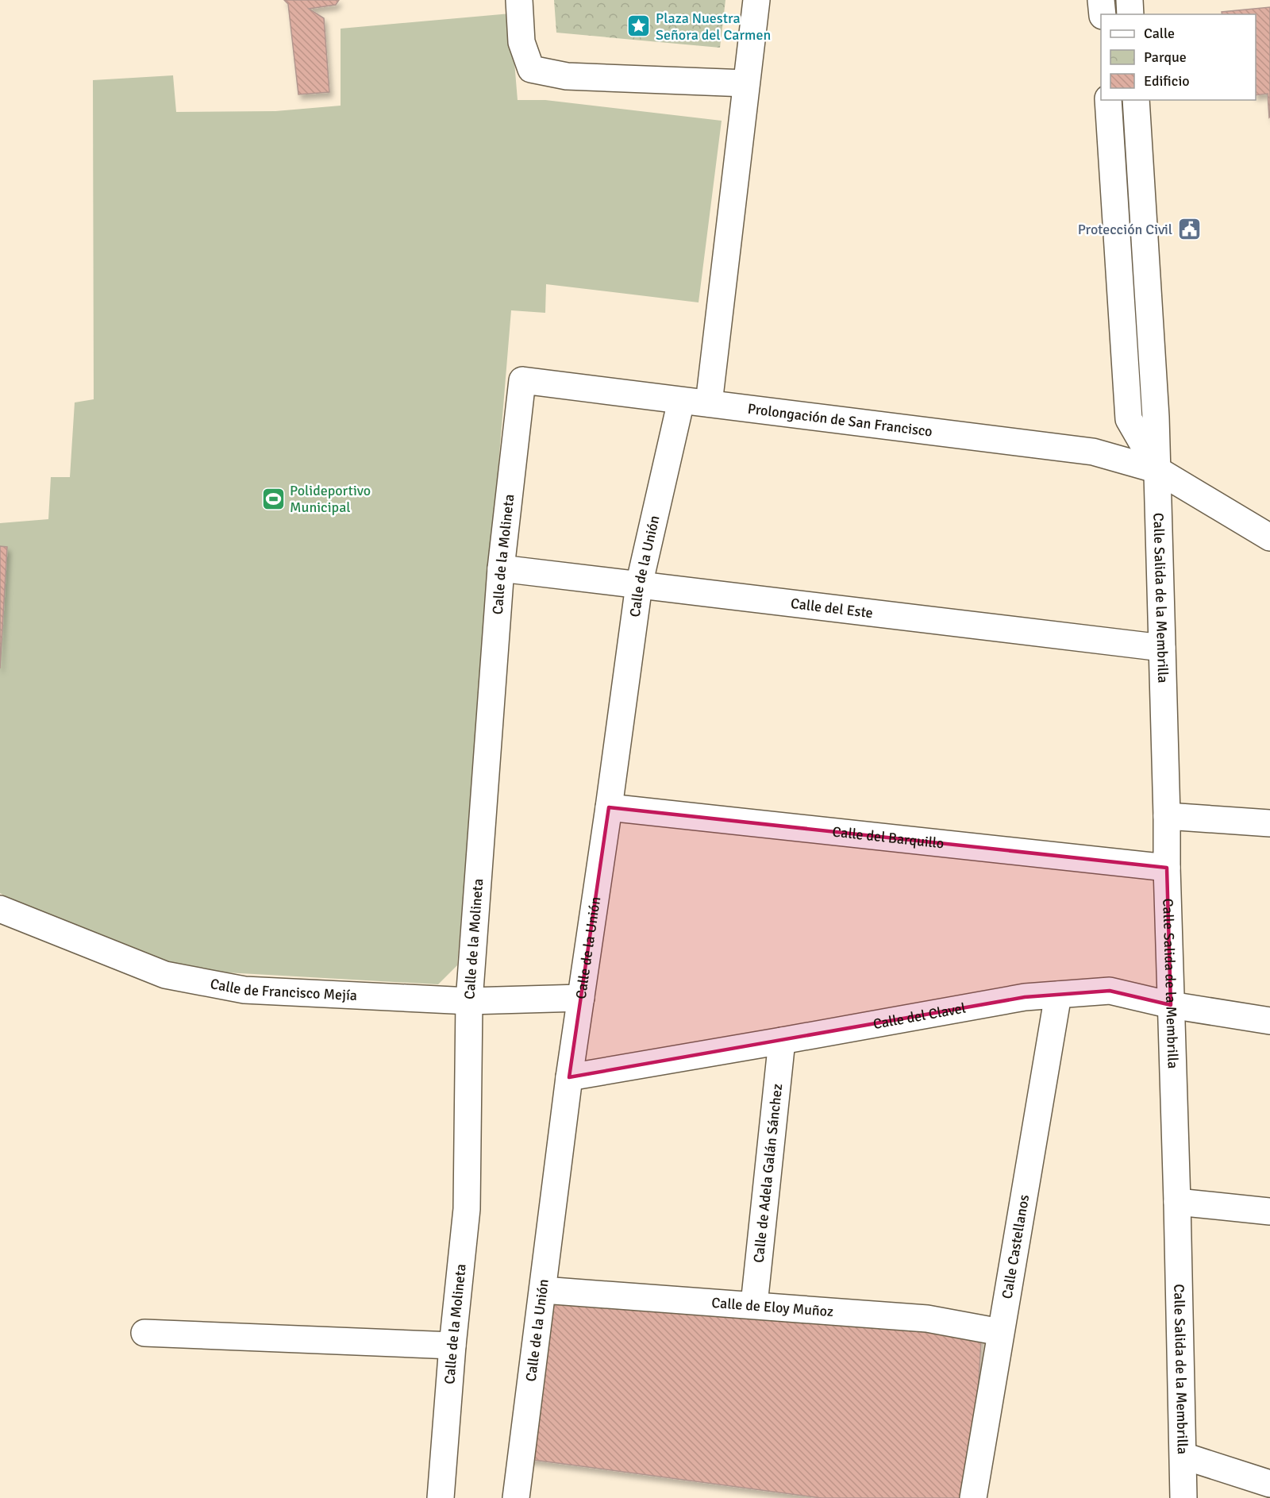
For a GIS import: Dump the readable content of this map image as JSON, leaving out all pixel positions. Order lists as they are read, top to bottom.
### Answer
{
  "streets": {
    "street": [
      "Prolongación de San Francisco",
      "Calle de la Molineta",
      "Calle de la Unión",
      "Calle Salida de la Membrilla",
      "Calle del Este",
      "Calle del Barquillo",
      "Calle de Francisco Mejía",
      "Calle del Clavel",
      "Calle de Adela Galán Sánchez",
      "Calle Castellanos",
      "Calle de Eloy Muñoz"
    ]
  },
  "crossings": [
    ["Prolongación de San Francisco", "Calle de la Molineta"],
    ["Prolongación de San Francisco", "Calle de la Unión"],
    ["Prolongación de San Francisco", "Calle Salida de la Membrilla"],
    ["Calle de la Molineta", "Calle del Este"],
    ["Calle de la Molineta", "Calle de Francisco Mejía"],
    ["Calle de la Unión", "Calle del Este"],
    ["Calle de la Unión", "Calle del Barquillo"],
    ["Calle de la Unión", "Calle de Francisco Mejía"],
    ["Calle de la Unión", "Calle del Clavel"],
    ["Calle de la Unión", "Calle de Eloy Muñoz"],
    ["Calle Salida de la Membrilla", "Calle del Este"],
    ["Calle Salida de la Membrilla", "Calle del Barquillo"],
    ["Calle Salida de la Membrilla", "Calle del Clavel"],
    ["Calle del Clavel", "Calle de Adela Galán Sánchez"],
    ["Calle del Clavel", "Calle Castellanos"],
    ["Calle de Adela Galán Sánchez", "Calle de Eloy Muñoz"],
    ["Calle Castellanos", "Calle de Eloy Muñoz"]
  ],
  "places": {
    "place": ["Plaza Nuestra Señora del Carmen"],
    "public building": ["Protección Civil"],
    "sports": ["Polideportivo Municipal"]
  },
  "legend": ["Calle", "Parque", "Edificio"]
}
